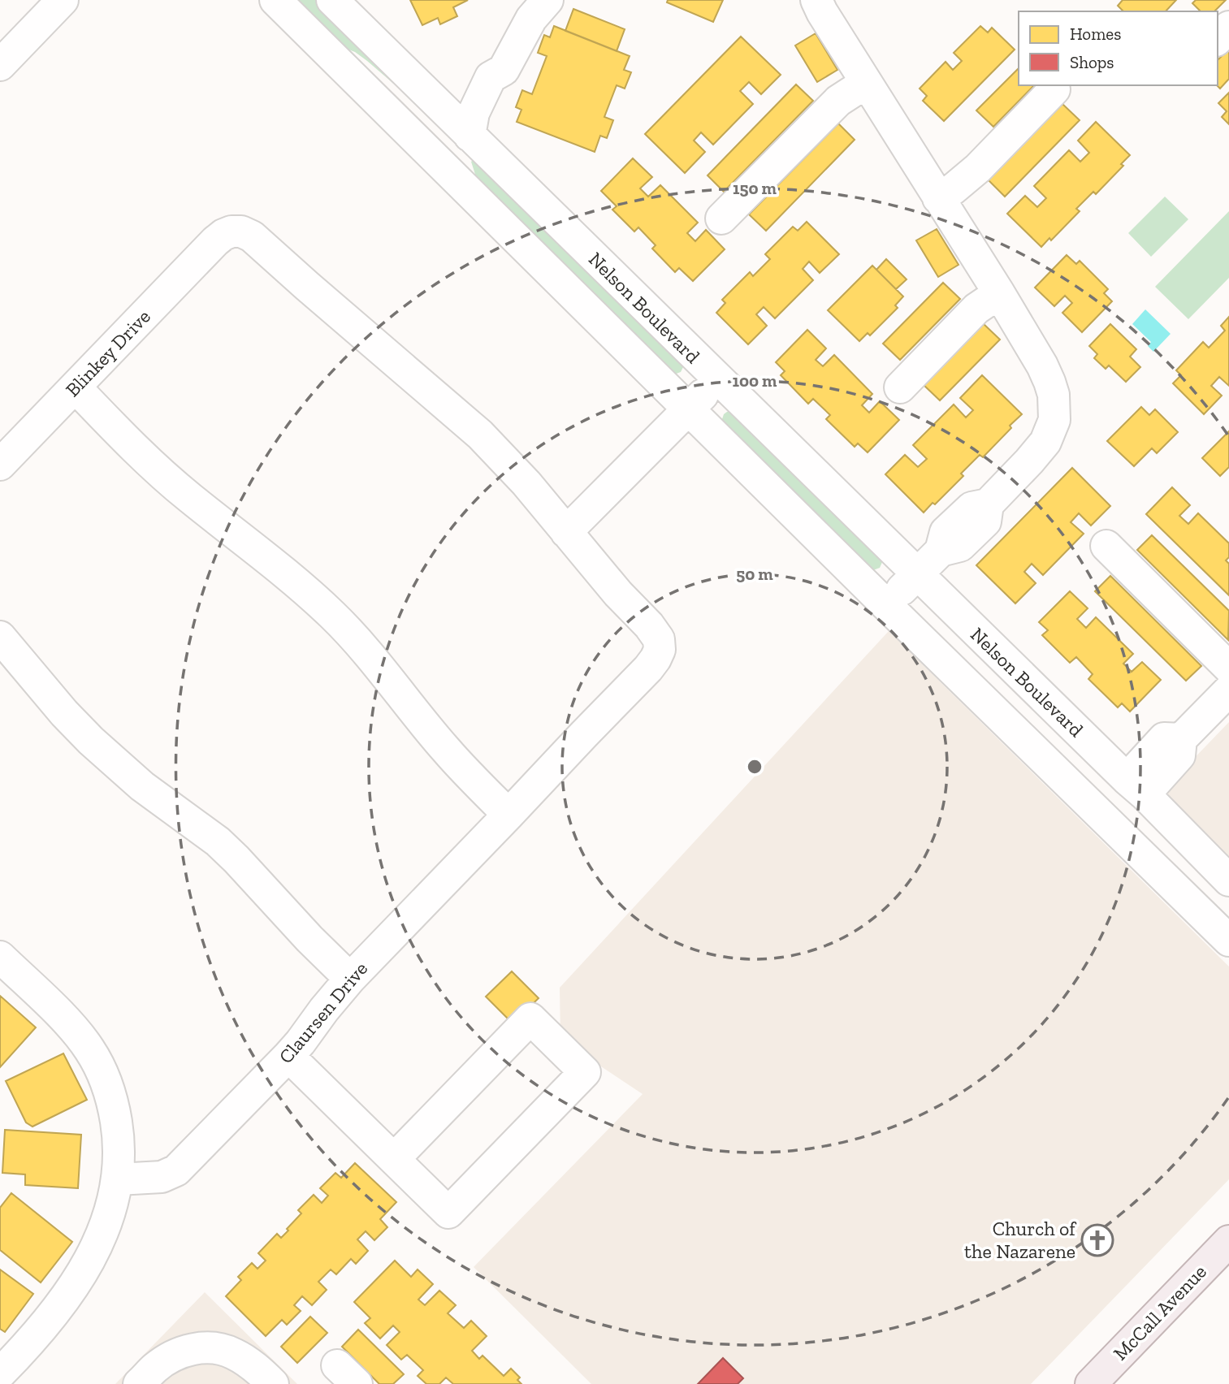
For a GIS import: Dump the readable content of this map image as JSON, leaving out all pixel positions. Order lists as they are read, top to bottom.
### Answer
{
  "streets": {
    "main road": ["McCall Avenue"],
    "street": ["Nelson Boulevard", "Blinkey Drive", "Claursen Drive"]
  },
  "crossings": [
    ["Blinkey Drive", "Claursen Drive"]
  ],
  "places": {
    "church": ["Church of the Nazarene"]
  },
  "legend": ["Homes", "Shops"],
  "rings": ["150 m", "100 m", "50 m"]
}
